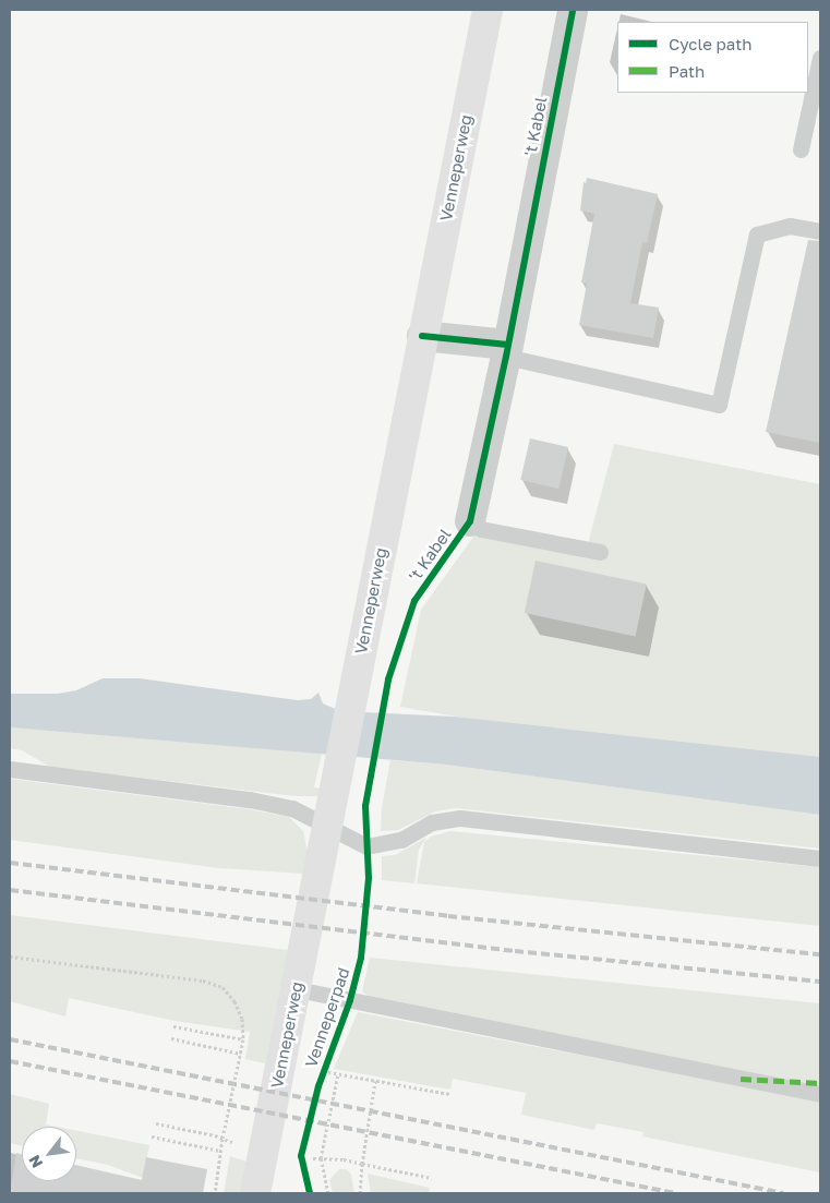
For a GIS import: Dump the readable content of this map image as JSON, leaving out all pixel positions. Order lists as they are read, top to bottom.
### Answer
{
  "streets": {
    "main road": ["Venneperweg"],
    "street": ["'t Kabel"],
    "cycle path": ["Venneperpad"]
  },
  "legend": ["Cycle path", "Path"],
  "north": "bottom left"
}
